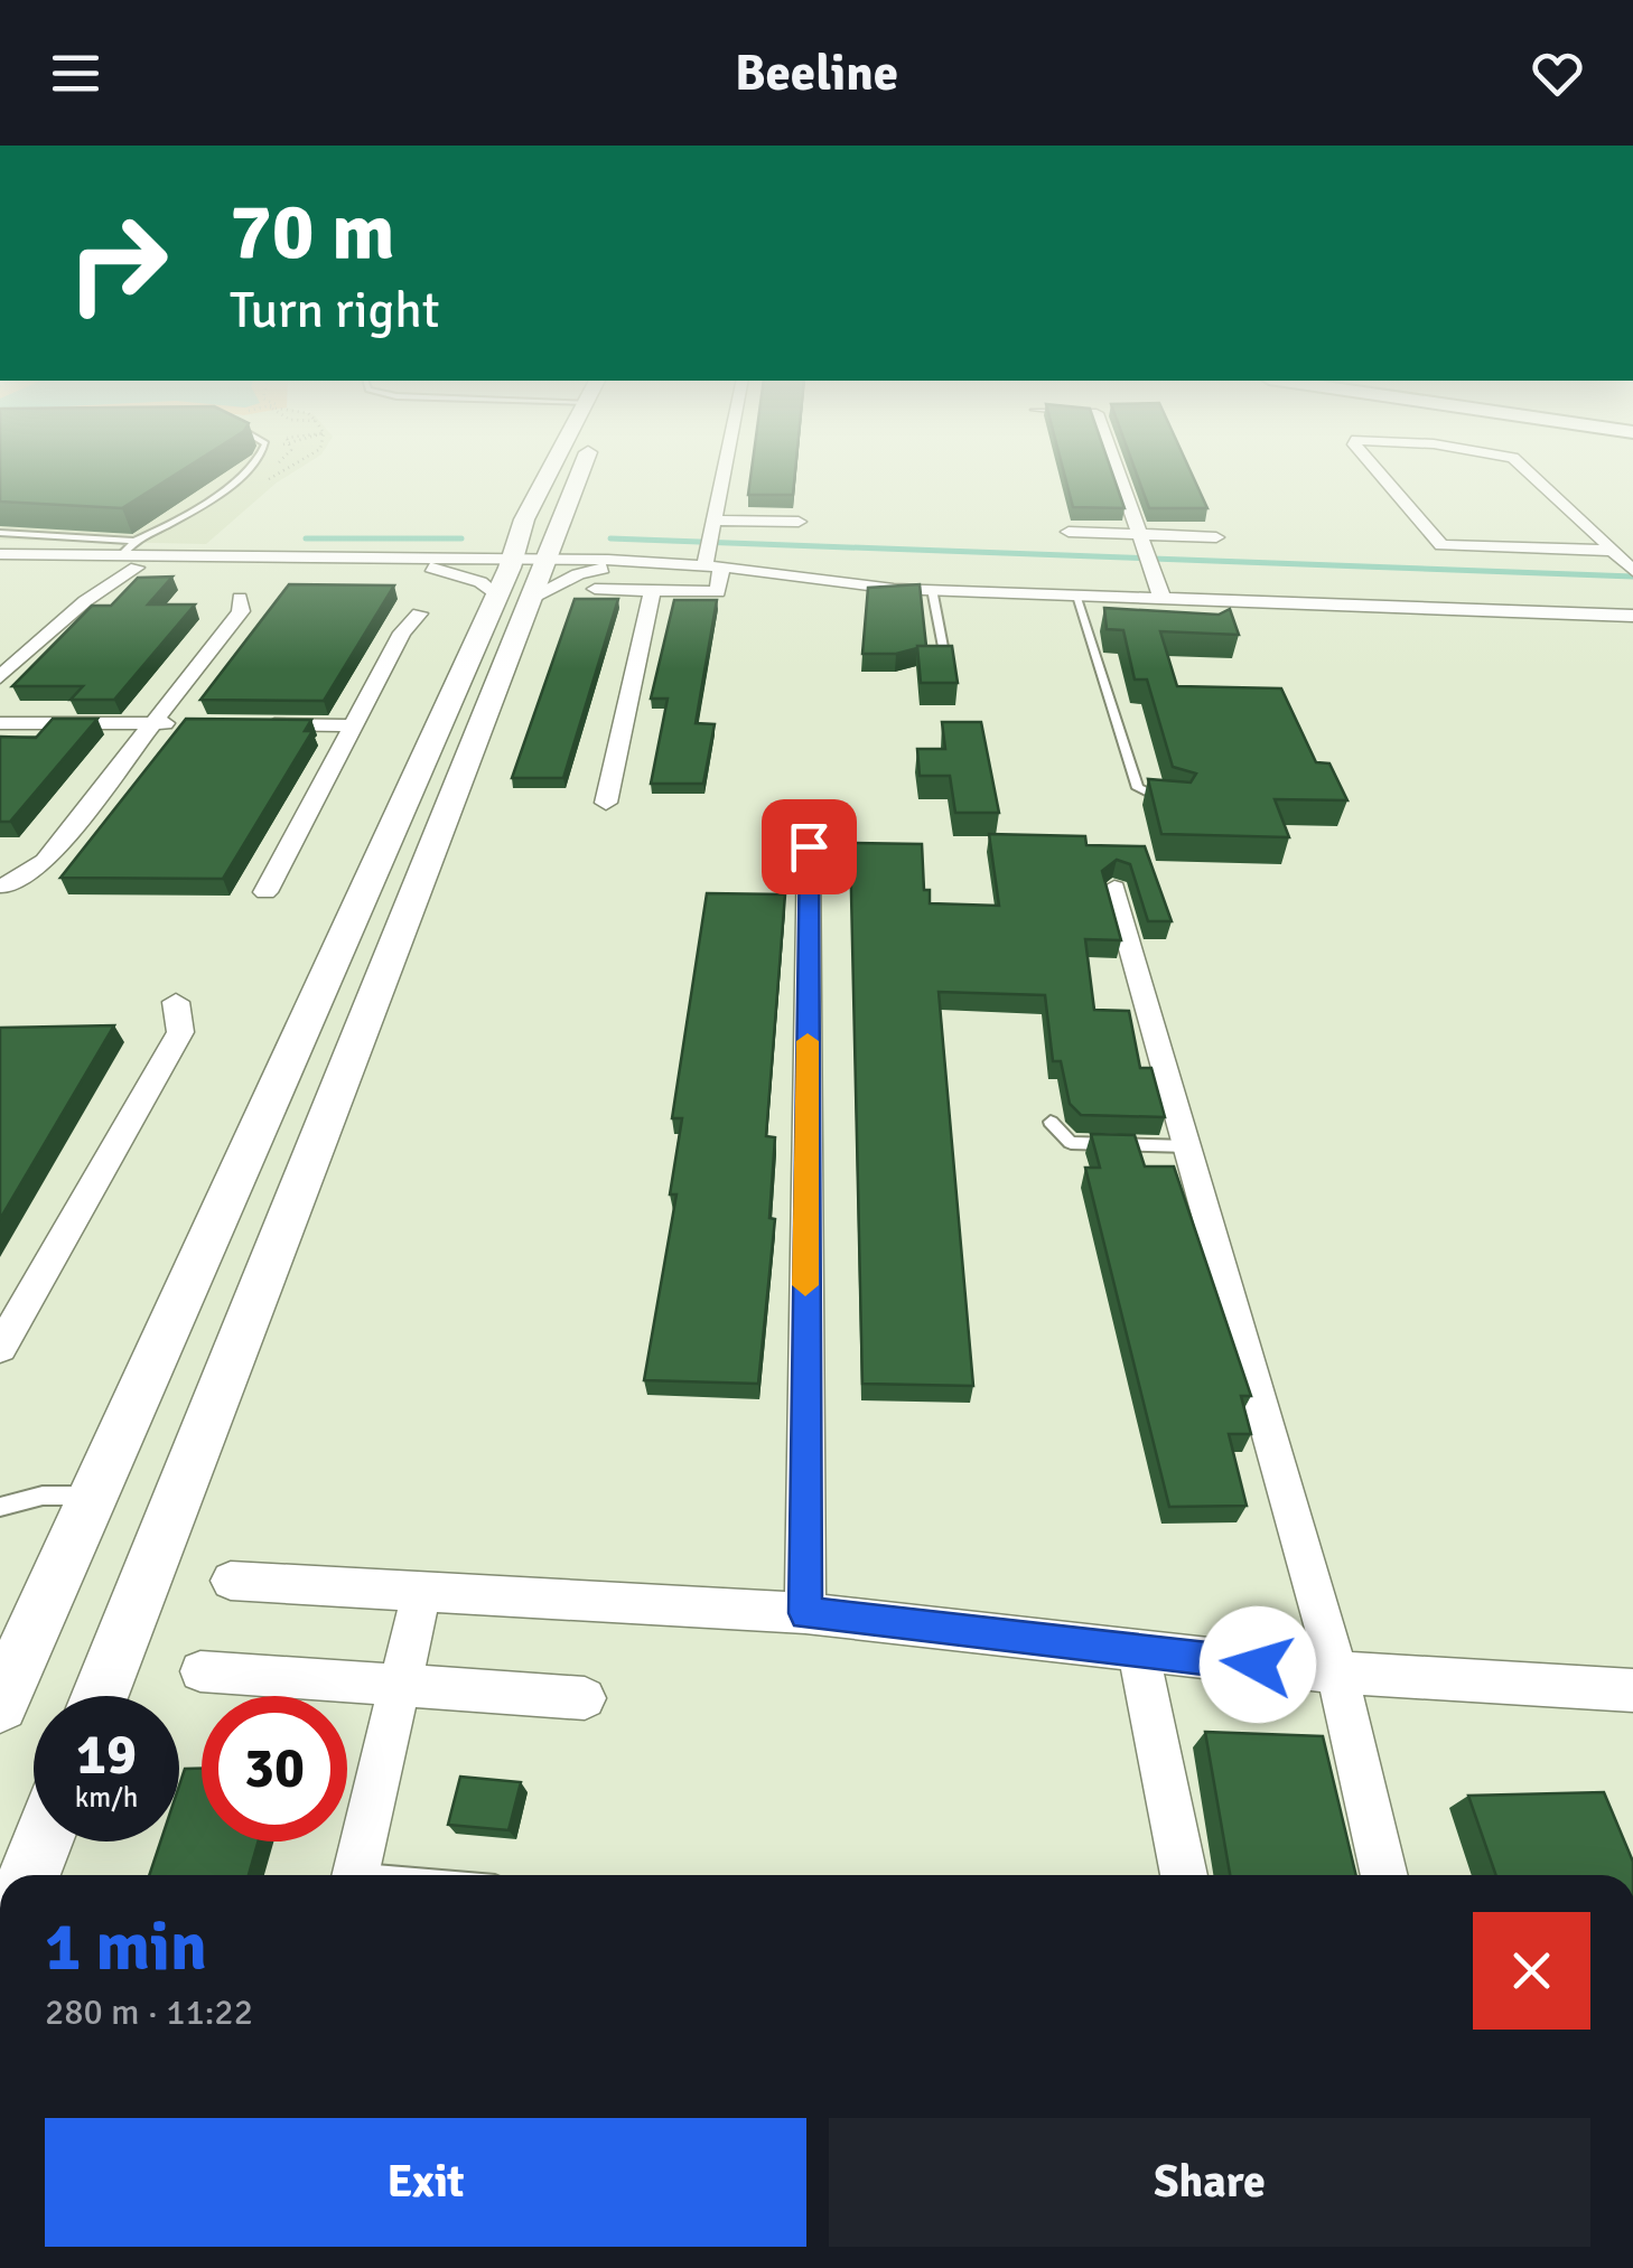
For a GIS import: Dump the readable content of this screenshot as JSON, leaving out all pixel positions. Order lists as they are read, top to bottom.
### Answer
{
  "page": {
    "header": "Beeline",
    "turn": ["70 m", "Turn right"],
    "speed": "19 km/h",
    "limit": "30",
    "heading": ["1 min", "280 m · 11:22"],
    "buttons": ["Exit", "Share"]
  }
}
